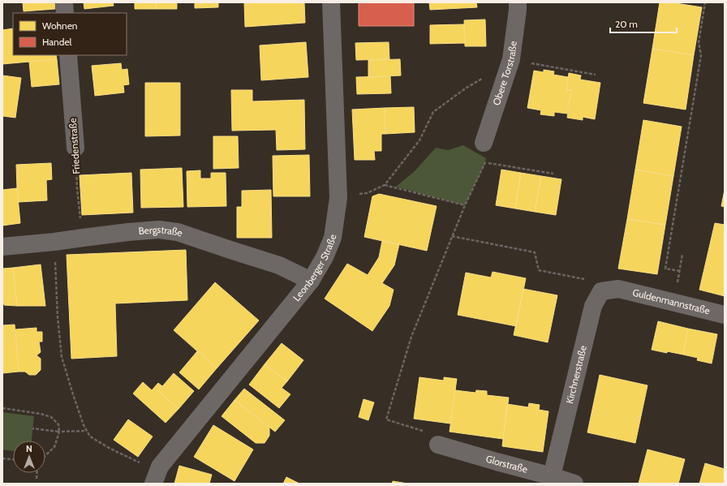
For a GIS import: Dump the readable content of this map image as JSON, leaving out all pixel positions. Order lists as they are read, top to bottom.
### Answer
{
  "streets": {
    "street": [
      "Obere Torstraße",
      "Friedenstraße",
      "Bergstraße",
      "Leonberger Straße",
      "Guldenmannstraße",
      "Kirchnerstraße",
      "Glorstraße"
    ]
  },
  "crossings": [
    ["Friedenstraße", "Bergstraße"],
    ["Bergstraße", "Leonberger Straße"],
    ["Guldenmannstraße", "Kirchnerstraße"],
    ["Kirchnerstraße", "Glorstraße"]
  ],
  "legend": ["Wohnen", "Handel"],
  "scale_bar": "20 m",
  "north": "top"
}
